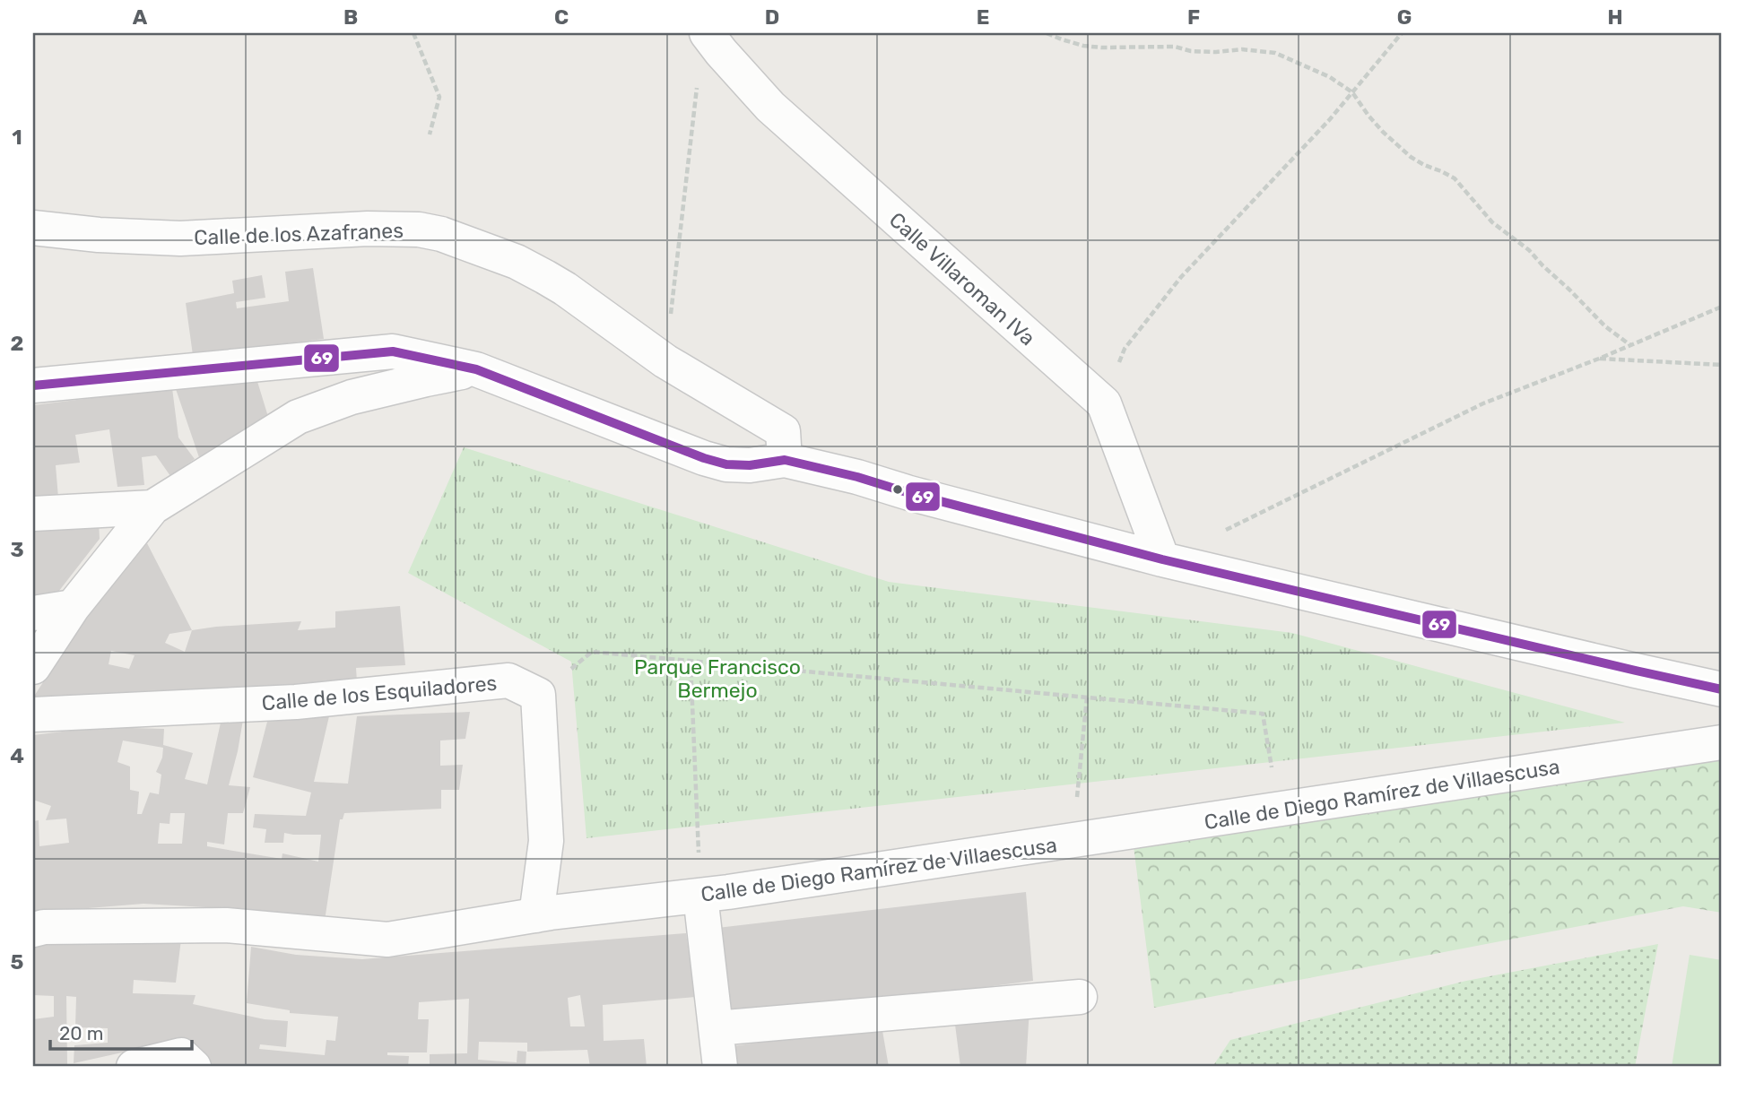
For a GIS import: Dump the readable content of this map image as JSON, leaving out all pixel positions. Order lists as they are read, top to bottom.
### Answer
{
  "streets": {
    "street": [
      "Calle de los Azafranes",
      "Calle Villaroman IVa",
      "Calle de los Esquiladores",
      "Calle de Diego Ramírez de Villaescusa"
    ]
  },
  "parks": ["Parque Francisco Bermejo"],
  "lines": ["transit line 69"],
  "scale_bar": "20 m",
  "grid": {
    "columns": [
      "A",
      "B",
      "C",
      "D",
      "E",
      "F",
      "G",
      "H"
    ],
    "rows": [
      "1",
      "2",
      "3",
      "4",
      "5"
    ]
  }
}
